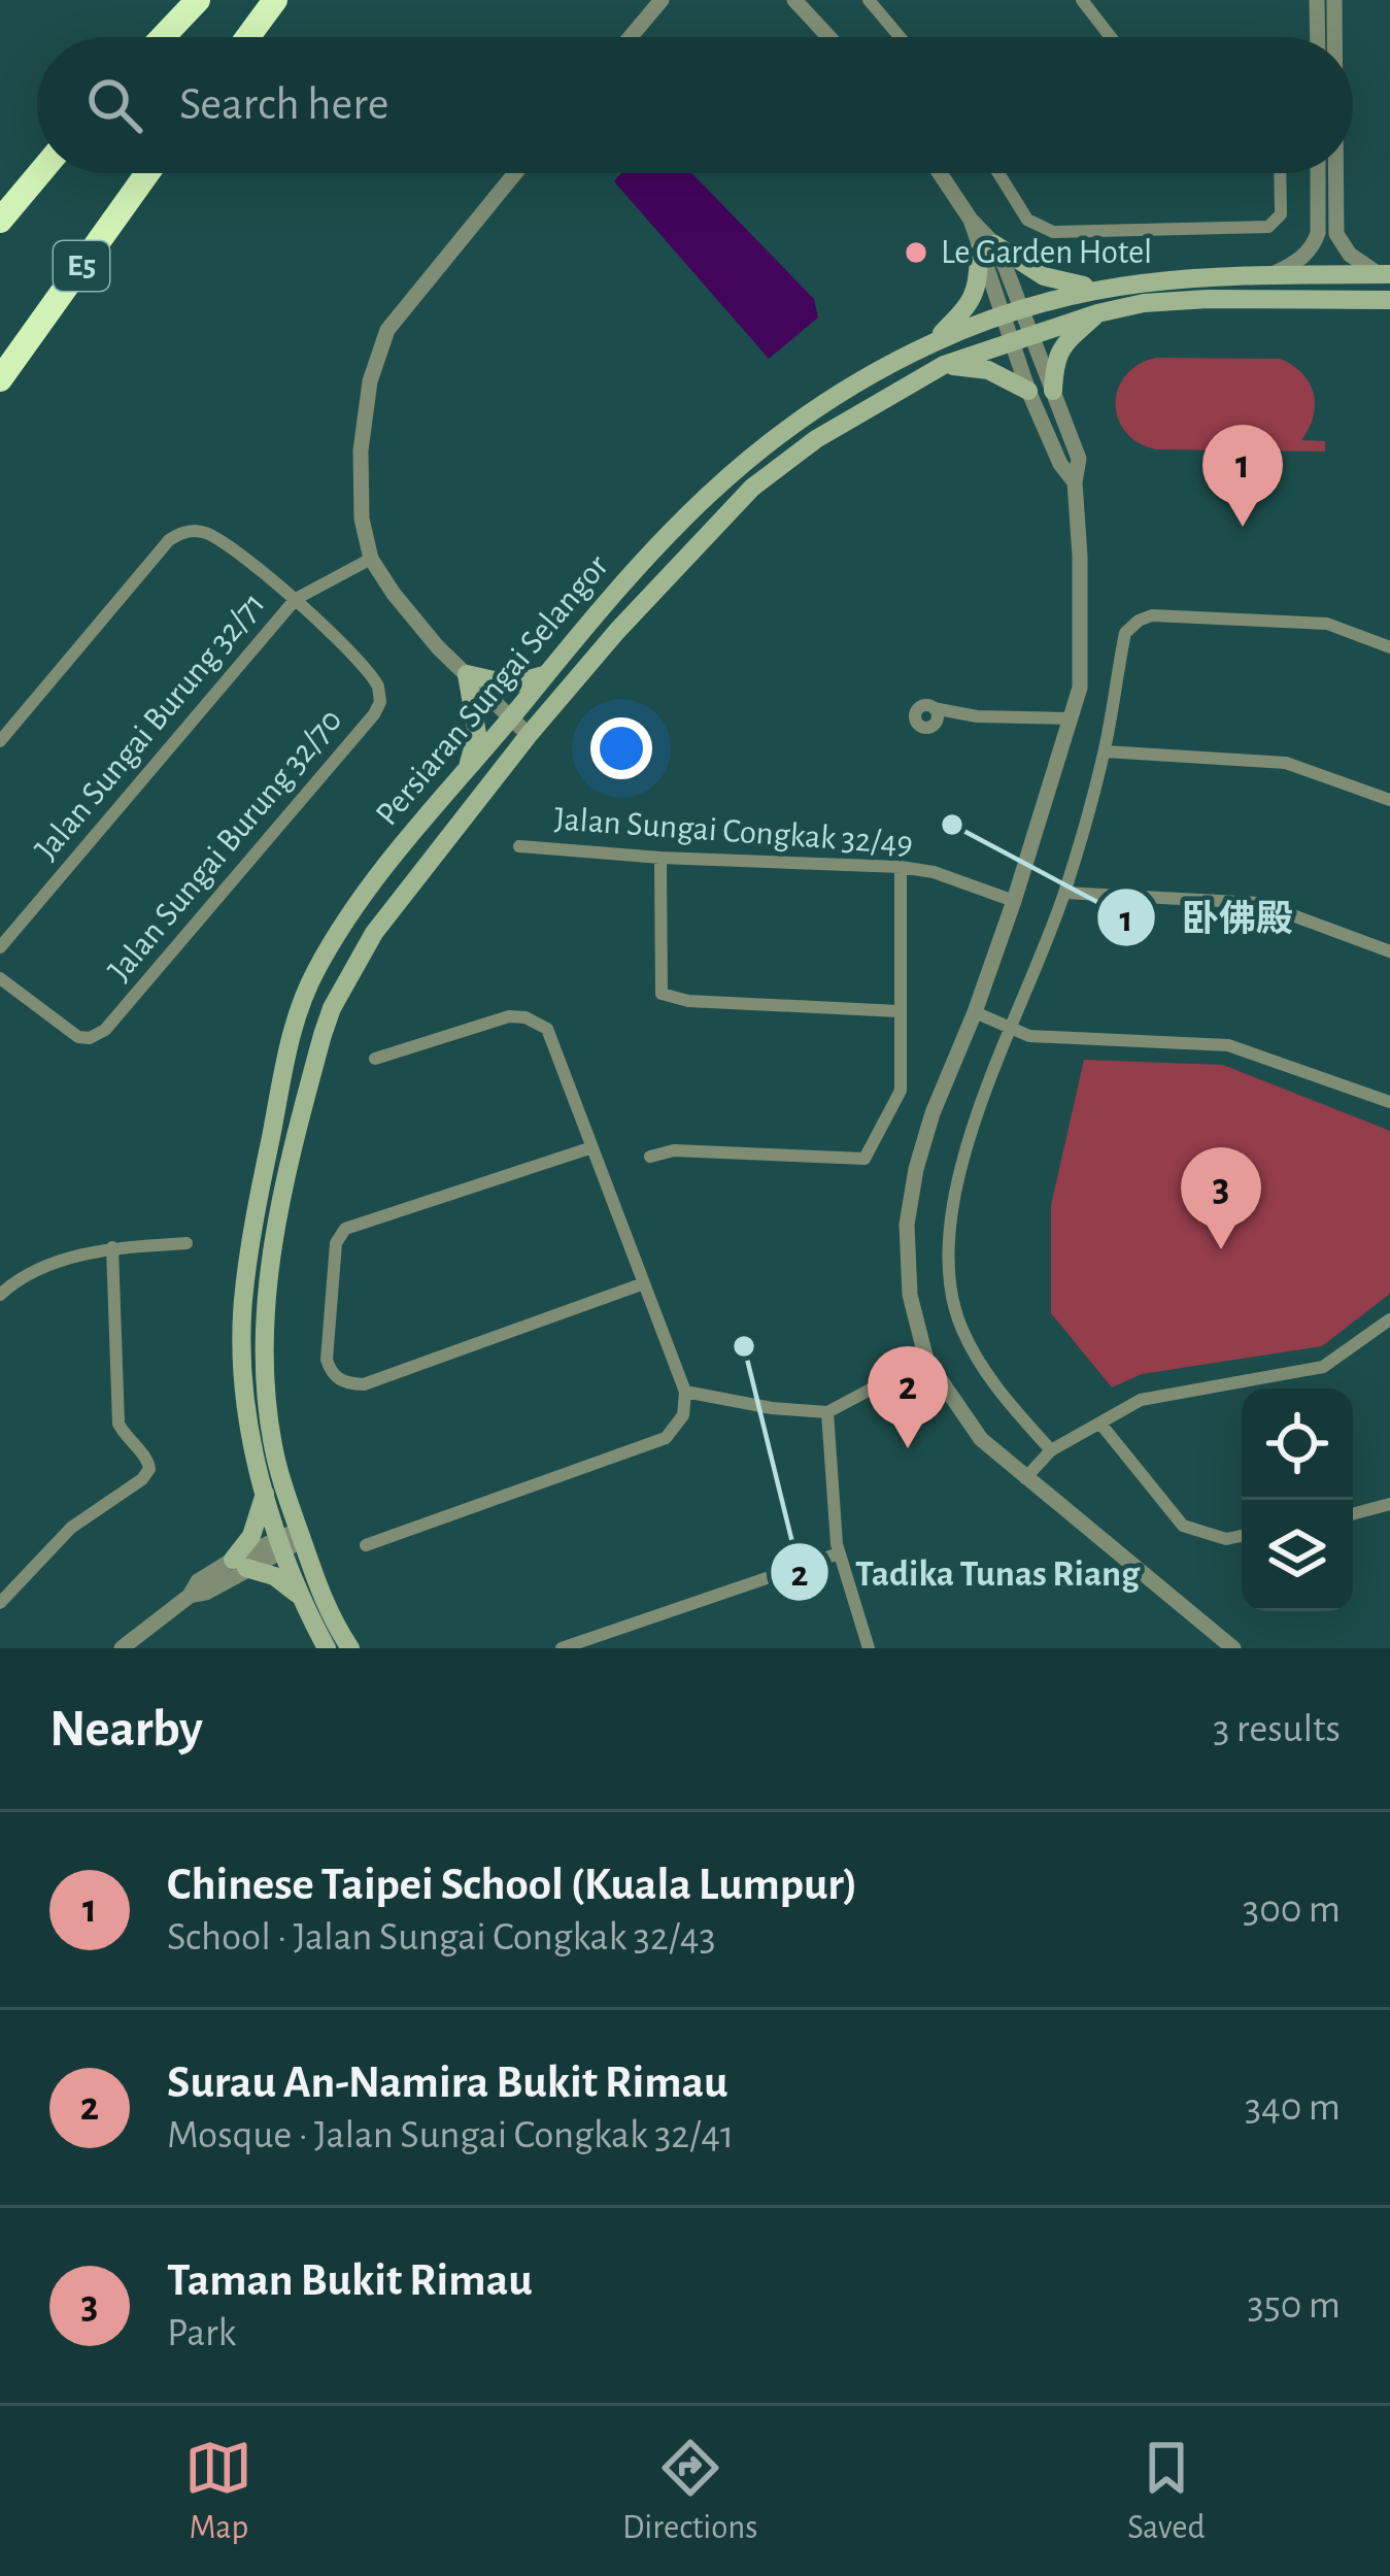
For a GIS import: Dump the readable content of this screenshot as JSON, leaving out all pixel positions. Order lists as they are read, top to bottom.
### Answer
{
  "streets": {
    "highway": ["E5"],
    "main road": ["Persiaran Sungai Selangor"],
    "street": ["Jalan Sungai Burung 32/71", "Jalan Sungai Congkak 32/49", "Jalan Sungai Burung 32/70"]
  },
  "crossings": [
    ["Jalan Sungai Burung 32/71", "Jalan Sungai Burung 32/70"]
  ],
  "places": ["Le Garden Hotel", "卧佛殿", "Tadika Tunas Riang"],
  "page": {
    "search": "Search here",
    "pins": ["1", "3", "2"],
    "heading": ["Nearby", "3 results"],
    "list": [
      {
        "mark": "1",
        "name": "Chinese Taipei School (Kuala Lumpur)",
        "note": "School · Jalan Sungai Congkak 32/43",
        "value": "300 m"
      },
      {
        "mark": "2",
        "name": "Surau An-Namira Bukit Rimau",
        "note": "Mosque · Jalan Sungai Congkak 32/41",
        "value": "340 m"
      },
      {
        "mark": "3",
        "name": "Taman Bukit Rimau",
        "note": "Park",
        "value": "350 m"
      }
    ],
    "nav": ["Map", "Directions", "Saved"]
  }
}
